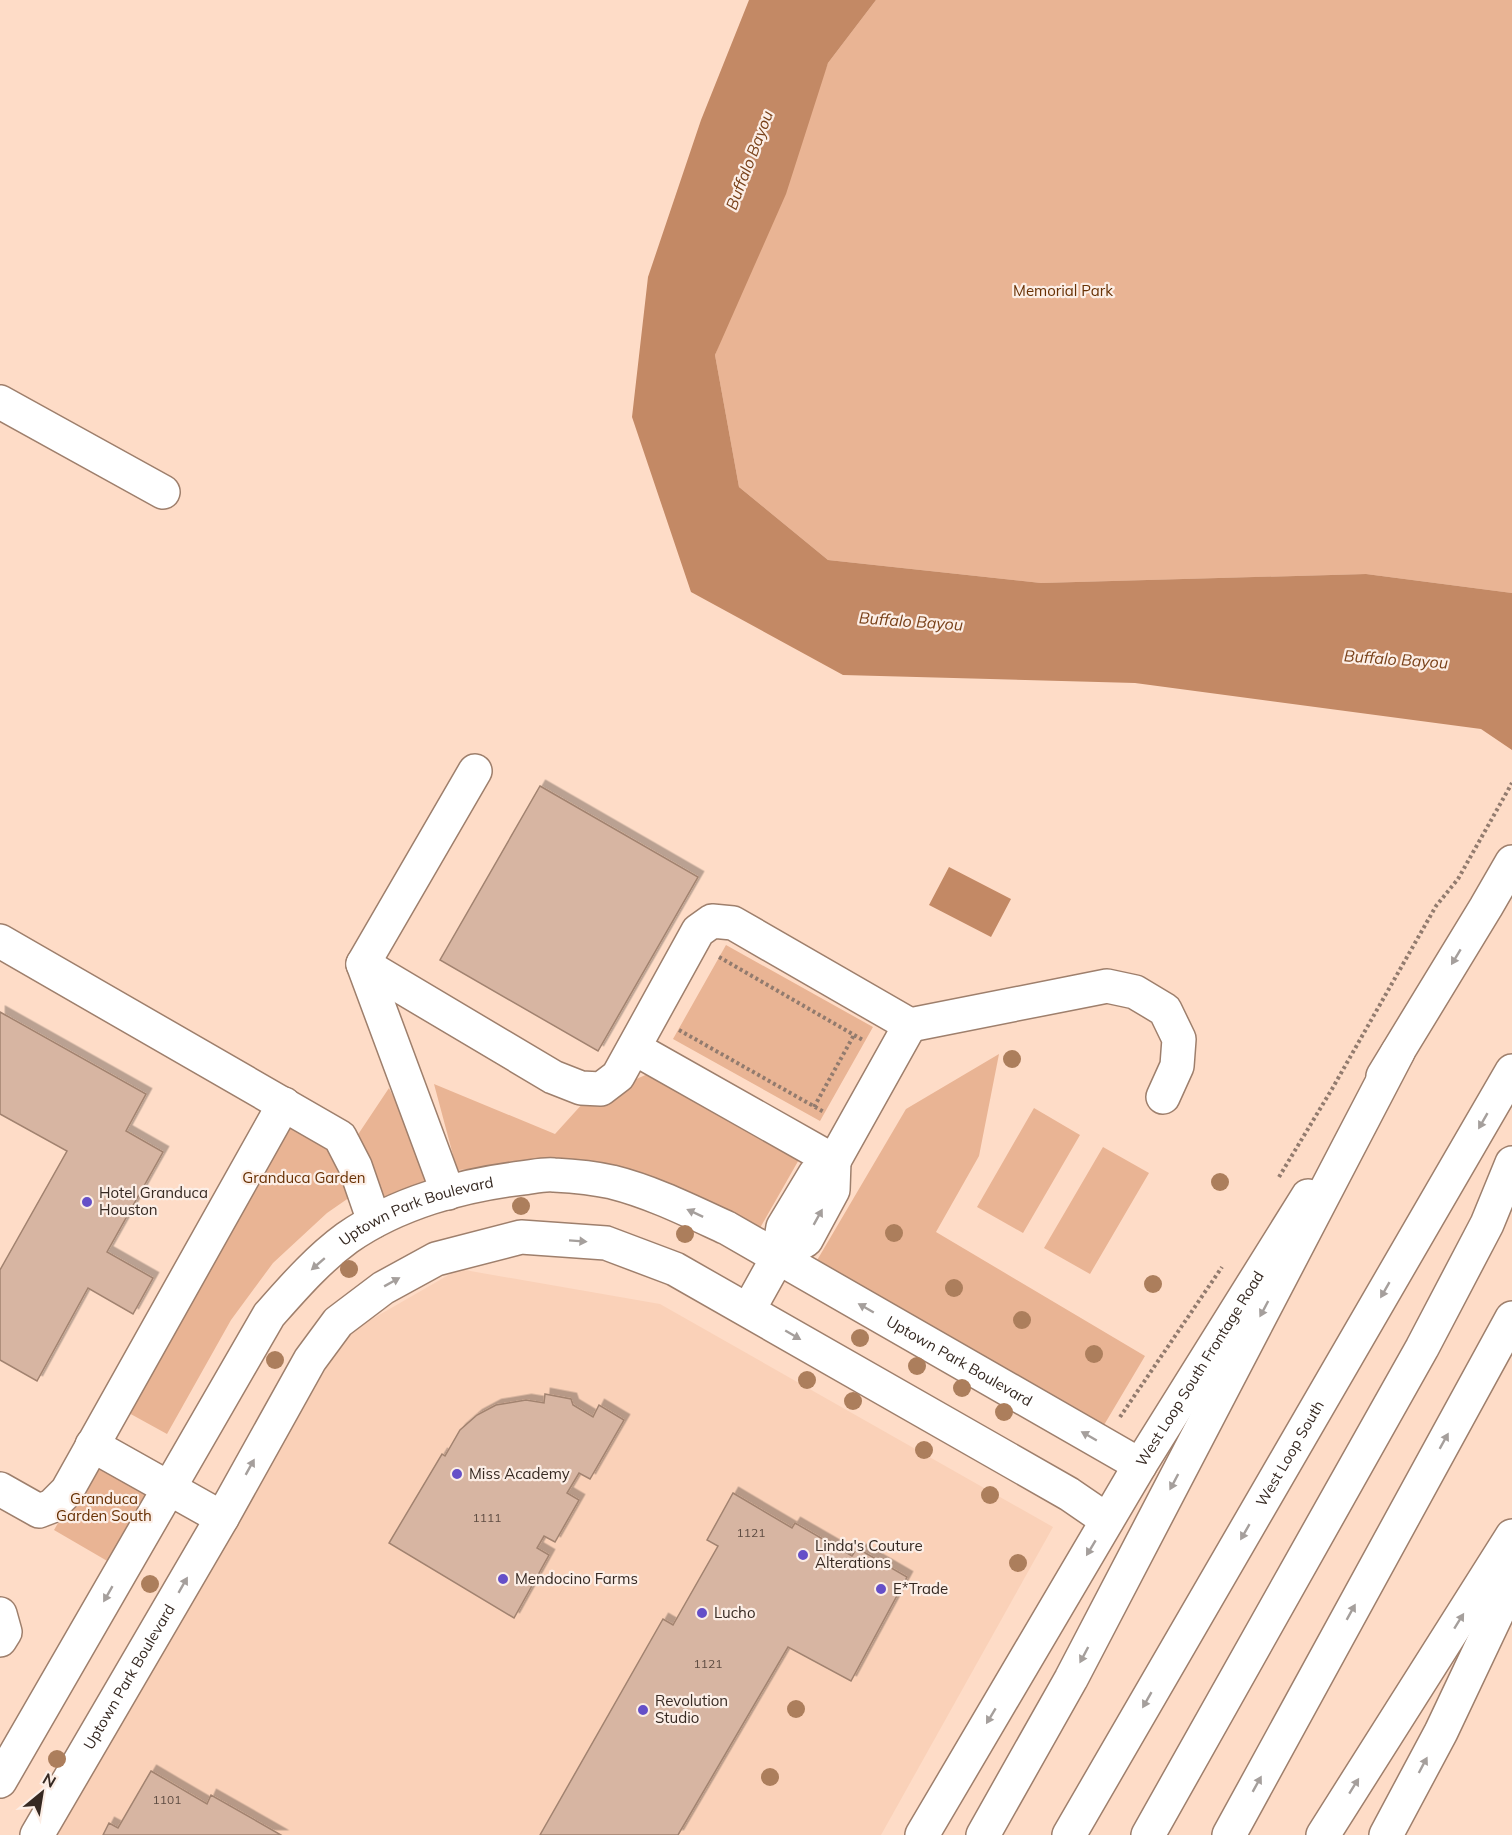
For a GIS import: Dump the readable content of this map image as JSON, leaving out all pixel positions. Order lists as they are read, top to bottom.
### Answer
{
  "streets": {
    "main road": ["Uptown Park Boulevard", "West Loop South Frontage Road", "West Loop South"]
  },
  "crossings": [
    ["Uptown Park Boulevard", "West Loop South Frontage Road"]
  ],
  "water": ["Buffalo Bayou"],
  "parks": ["Memorial Park", "Granduca Garden", "Granduca Garden South"],
  "places": [
    "Hotel Granduca Houston",
    "Miss Academy",
    "Linda's Couture Alterations",
    "Mendocino Farms",
    "E*Trade",
    "Lucho",
    "Revolution Studio"
  ],
  "house_numbers": [
    "1111",
    "1121",
    "1121",
    "1101"
  ],
  "north": "top right"
}
